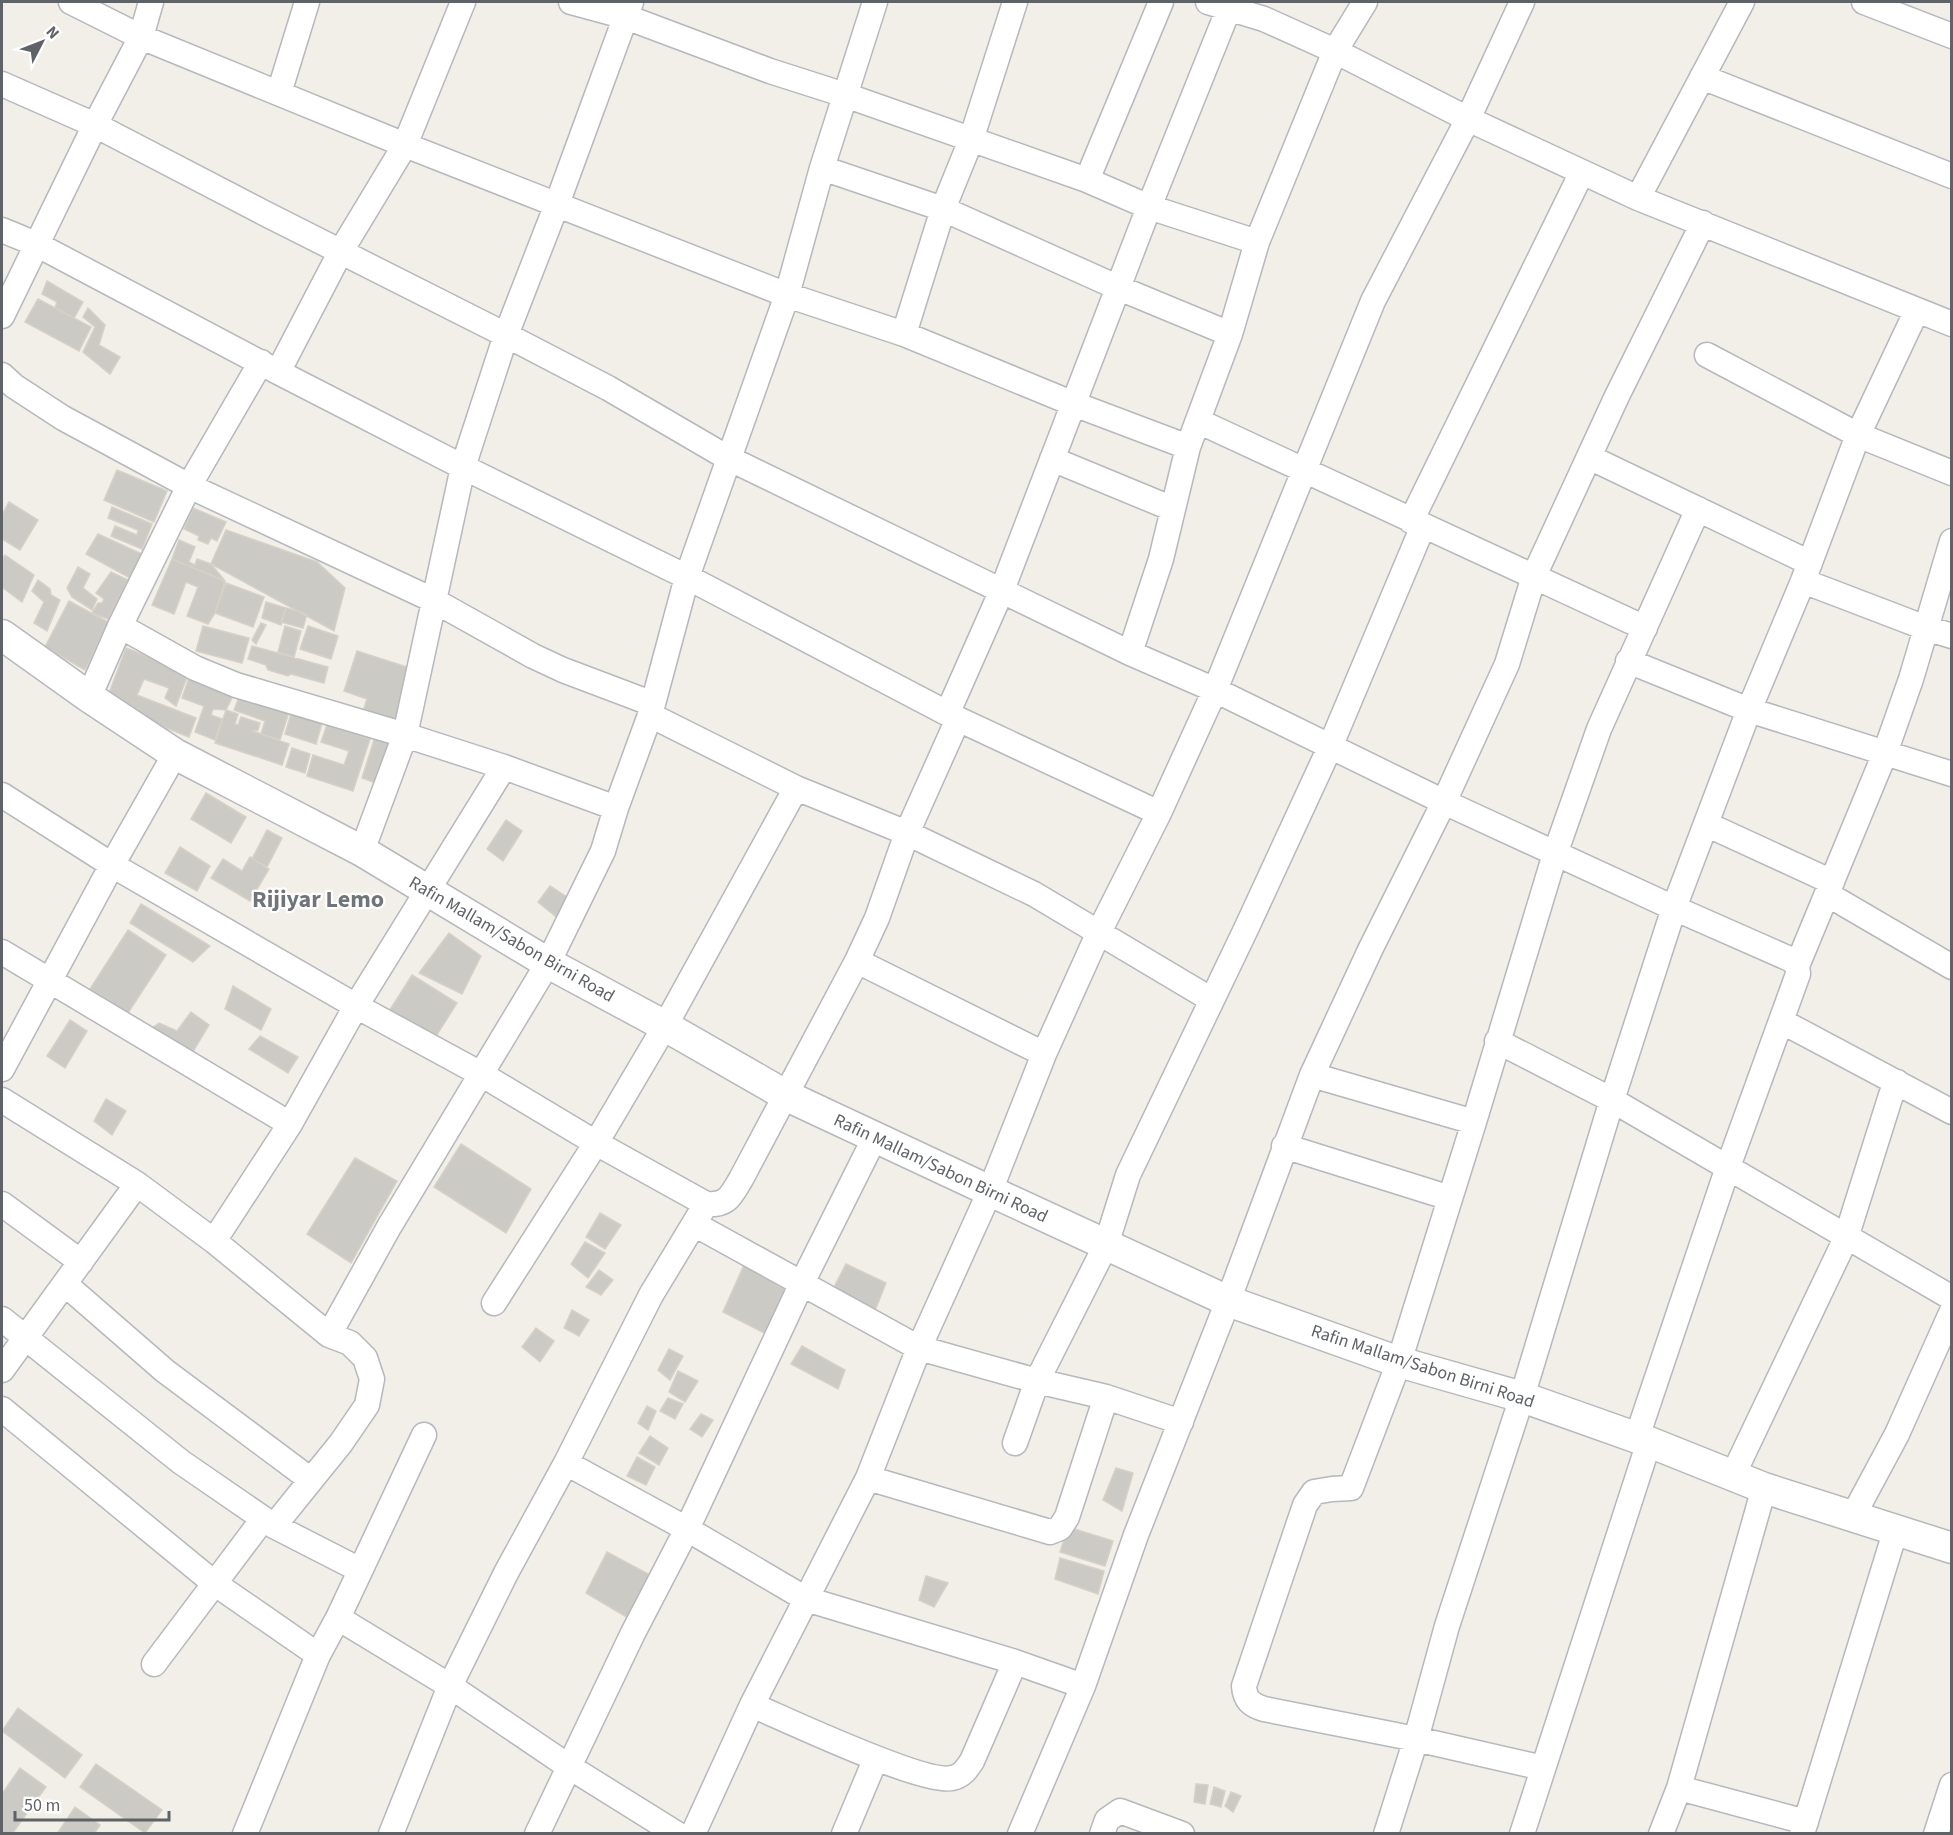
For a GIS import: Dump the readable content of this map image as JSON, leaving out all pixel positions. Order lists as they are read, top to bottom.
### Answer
{
  "streets": {
    "street": ["Rafin Mallam/Sabon Birni Road"]
  },
  "districts": ["Rijiyar Lemo"],
  "scale_bar": "50 m",
  "north": "top right"
}
